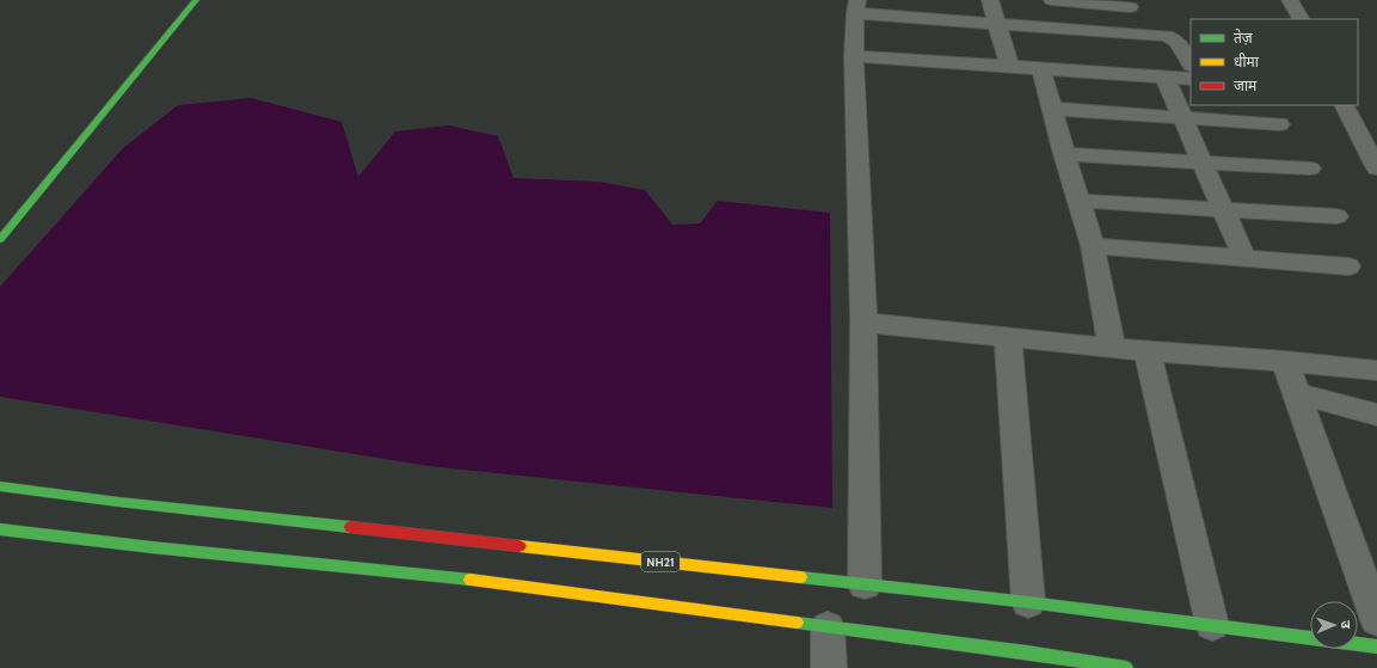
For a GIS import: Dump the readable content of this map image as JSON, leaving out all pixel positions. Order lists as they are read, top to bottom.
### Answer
{
  "streets": {
    "main road": ["NH21"]
  },
  "legend": ["तेज़", "धीमा", "जाम"],
  "north": "right"
}
